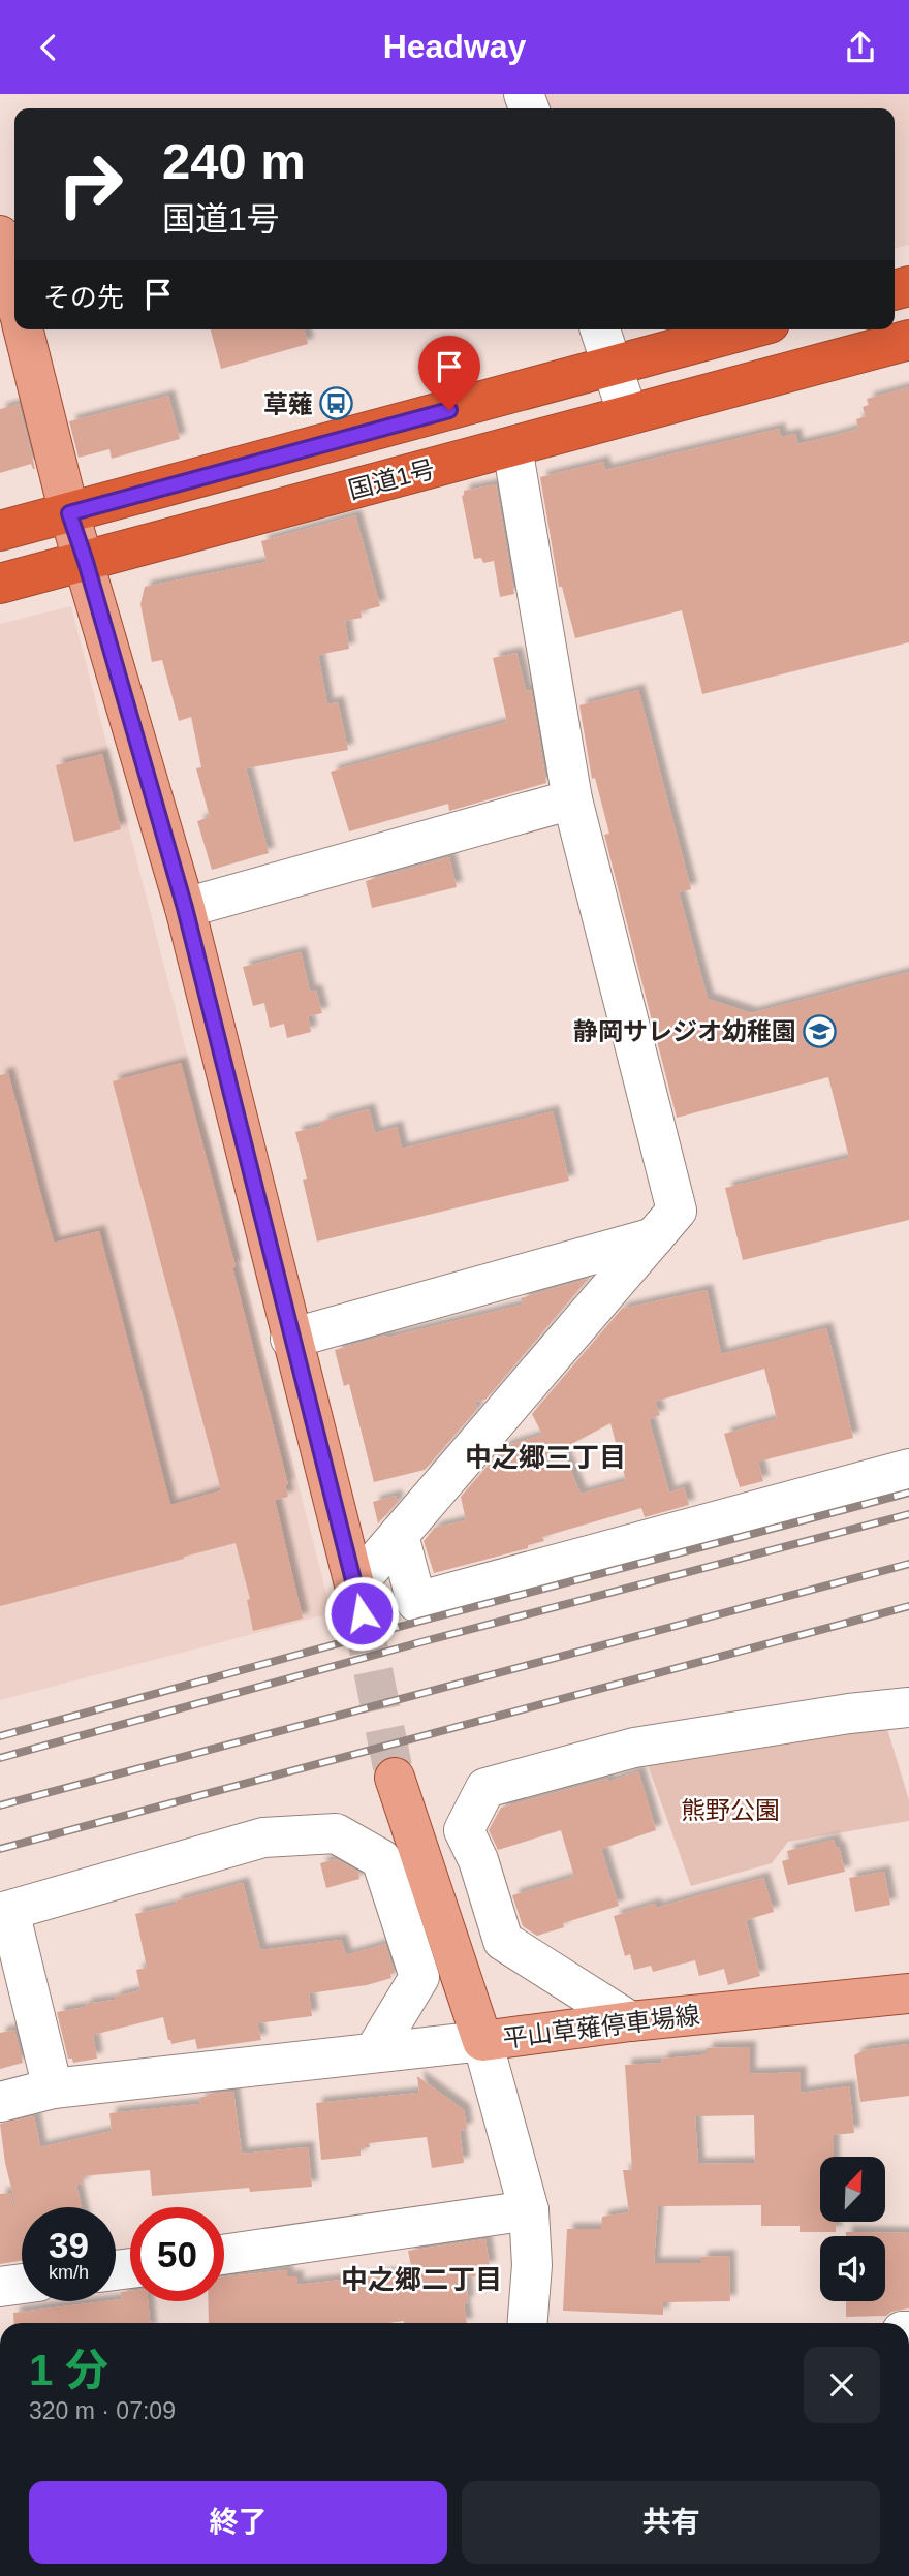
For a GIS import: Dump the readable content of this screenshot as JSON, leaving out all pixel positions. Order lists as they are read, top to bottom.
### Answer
{
  "streets": {
    "highway": ["国道1号"],
    "main road": ["平山草薙停車場線"]
  },
  "districts": ["中之郷三丁目", "中之郷二丁目"],
  "parks": ["熊野公園"],
  "places": {
    "bus stop": ["草薙"],
    "school or university": ["静岡サレジオ幼稚園"]
  },
  "north": "top right",
  "page": {
    "header": "Headway",
    "turn": ["240 m", "国道1号"],
    "then": "その先",
    "speed": "39 km/h",
    "limit": "50",
    "heading": ["1 分", "320 m · 07:09"],
    "buttons": ["終了", "共有"]
  }
}
